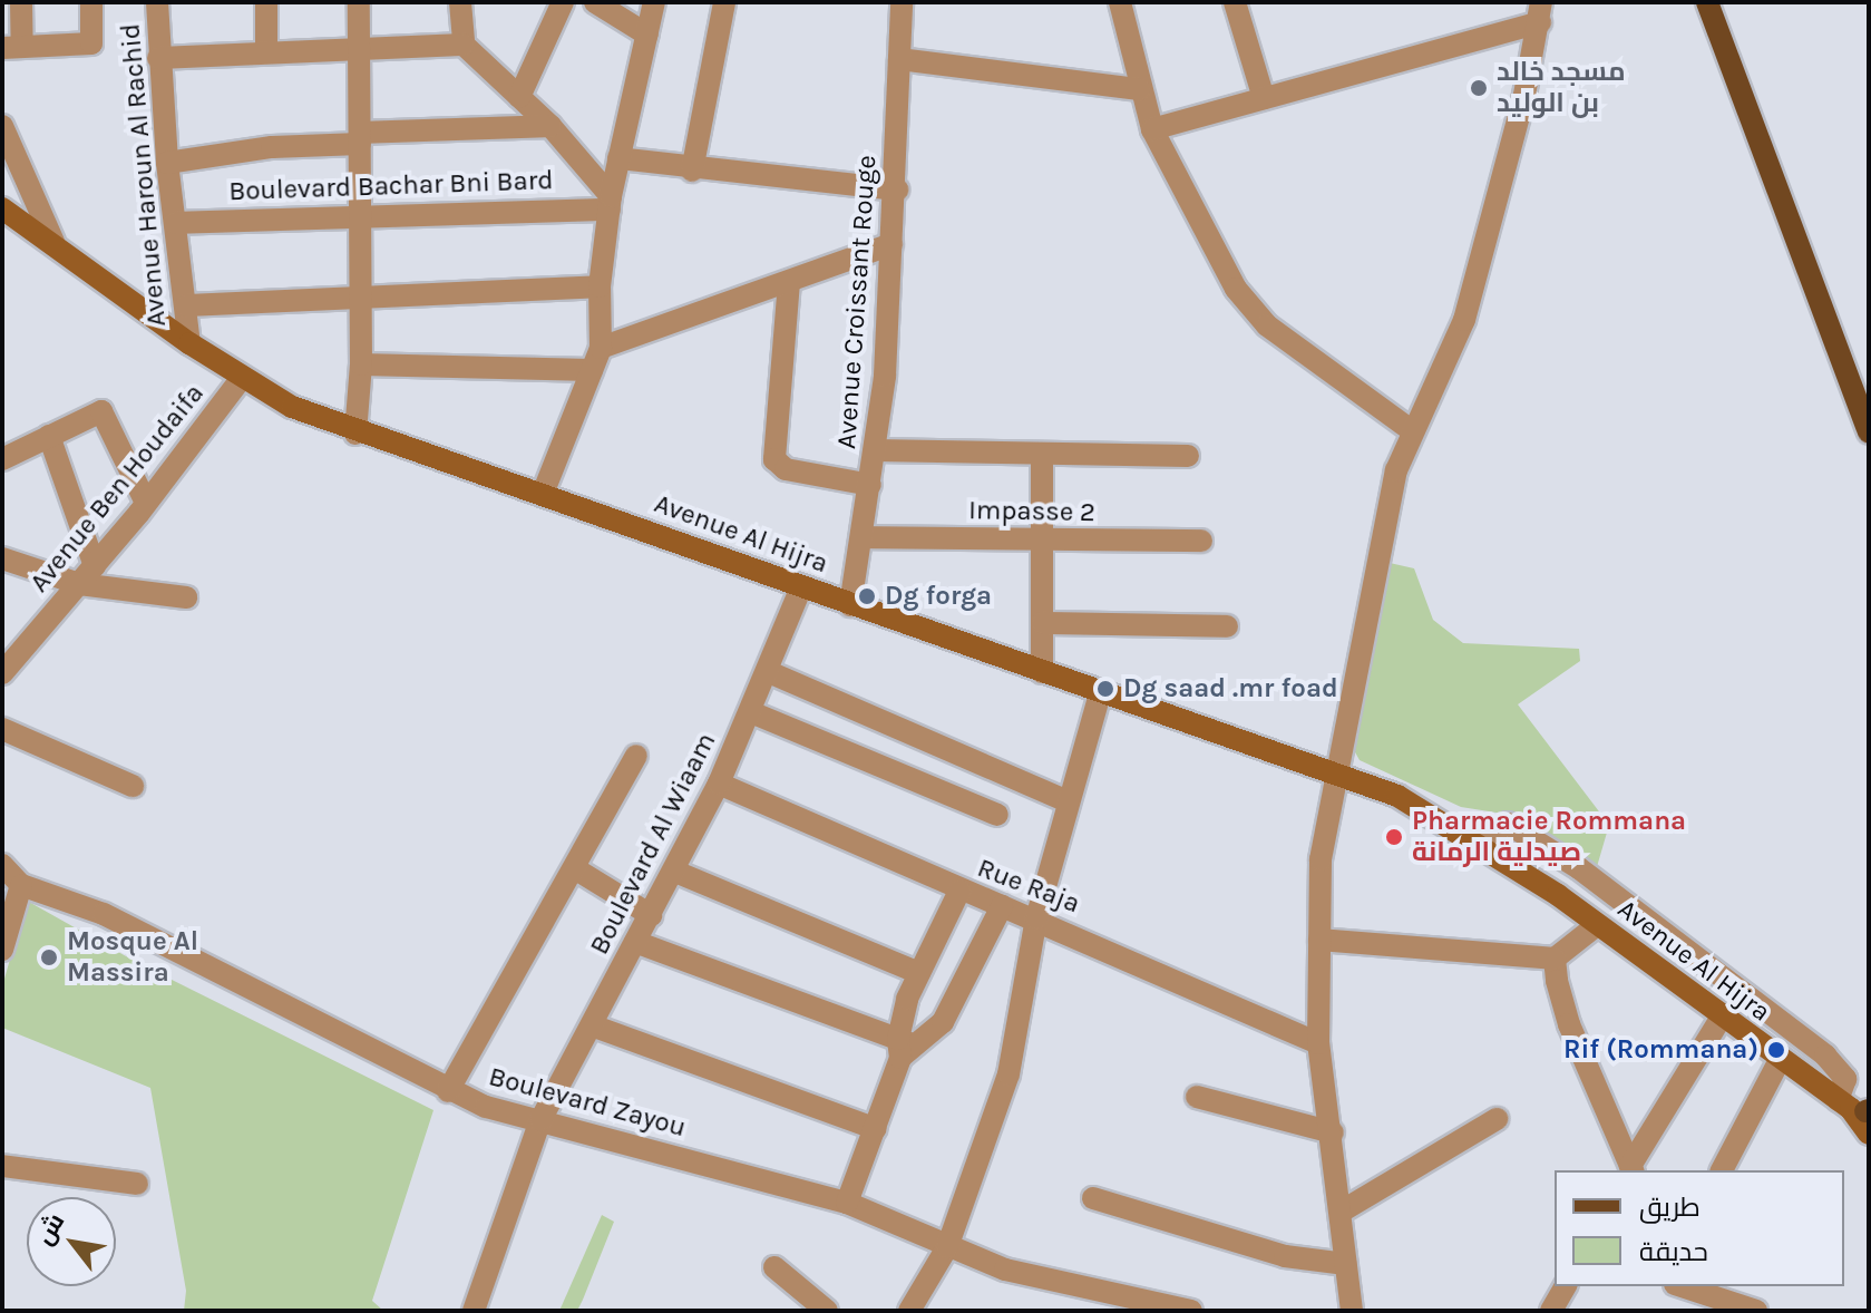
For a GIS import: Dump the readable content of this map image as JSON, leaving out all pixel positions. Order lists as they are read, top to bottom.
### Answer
{
  "streets": {
    "street": [
      "Avenue Haroun Al Rachid",
      "Boulevard Bachar Bni Bard",
      "Avenue Croissant Rouge",
      "Avenue Ben Houdaifa",
      "Impasse 2",
      "Avenue Al Hijra",
      "Boulevard Al Wiaam",
      "Rue Raja",
      "Boulevard Zayou"
    ]
  },
  "crossings": [
    ["Avenue Haroun Al Rachid", "Boulevard Bachar Bni Bard"],
    ["Avenue Haroun Al Rachid", "Avenue Al Hijra"],
    ["Avenue Croissant Rouge", "Impasse 2"],
    ["Avenue Croissant Rouge", "Avenue Al Hijra"],
    ["Avenue Ben Houdaifa", "Avenue Al Hijra"],
    ["Avenue Al Hijra", "Boulevard Al Wiaam"],
    ["Boulevard Al Wiaam", "Rue Raja"],
    ["Boulevard Al Wiaam", "Boulevard Zayou"]
  ],
  "places": [
    "مسجد خالد بن الوليد",
    "Dg forga",
    "Dg saad .mr foad",
    "Pharmacie Rommana صيدلية الرمانة",
    "Mosque Al Massira",
    "Rif (Rommana)"
  ],
  "legend": ["طريق", "حديقة"],
  "north": "top left"
}
